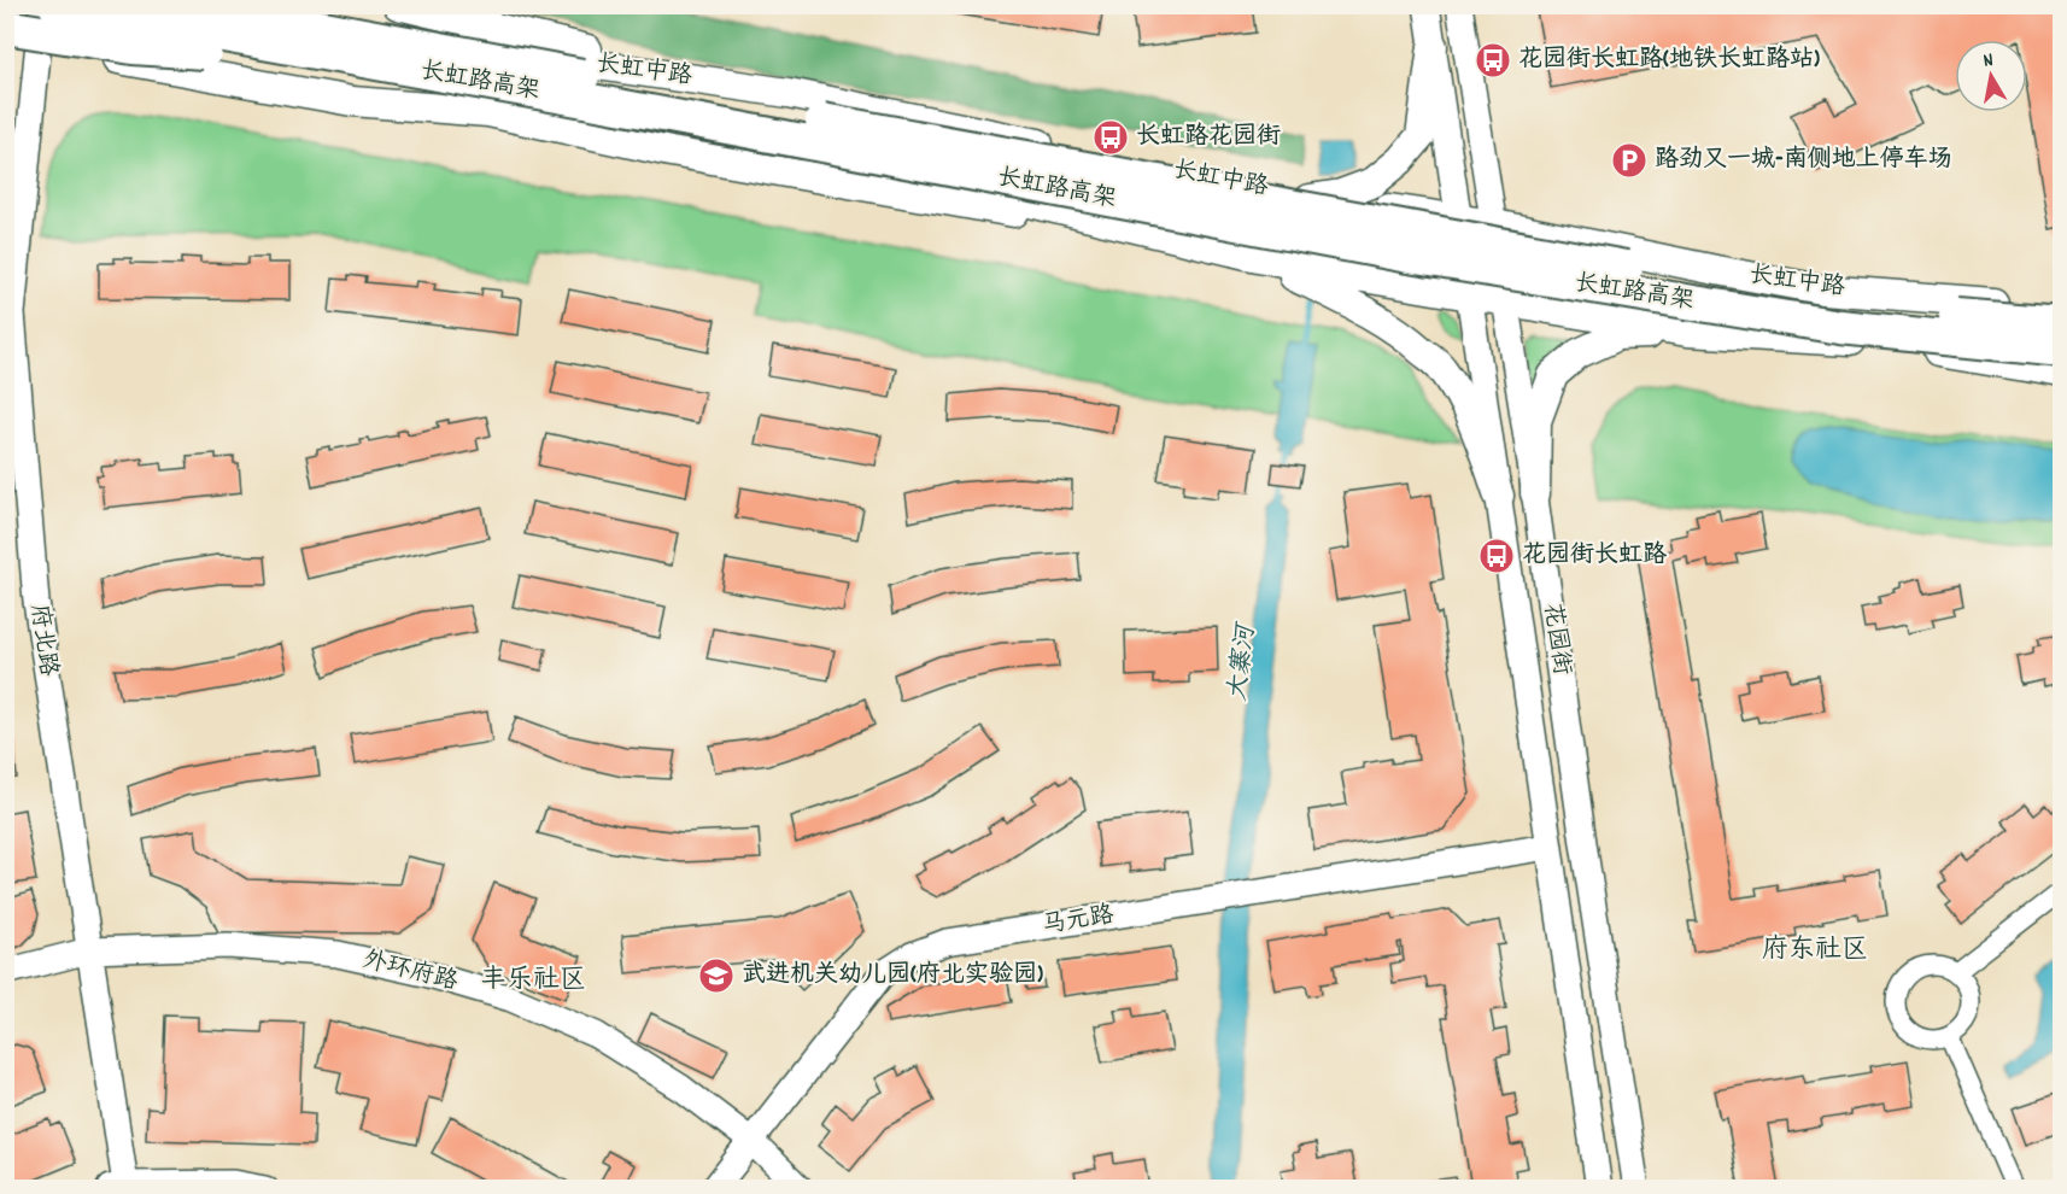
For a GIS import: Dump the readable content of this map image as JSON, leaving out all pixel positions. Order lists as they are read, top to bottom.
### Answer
{
  "streets": {
    "highway": ["长虹路高架"],
    "main road": ["长虹中路"],
    "street": [
      "花园街",
      "府北路",
      "马元路",
      "外环府路"
    ]
  },
  "crossings": [
    ["长虹中路", "花园街"],
    ["长虹路高架", "府北路"],
    ["花园街", "马元路"],
    ["府北路", "外环府路"],
    ["马元路", "外环府路"]
  ],
  "districts": ["府东社区", "丰乐社区"],
  "water": ["大寨河"],
  "places": {
    "bus stop": ["花园街长虹路(地铁长虹路站)", "长虹路花园街", "花园街长虹路"],
    "parking": ["路劲又一城-南侧地上停车场"],
    "school or university": ["武进机关幼儿园(府北实验园)"]
  },
  "north": "top"
}
